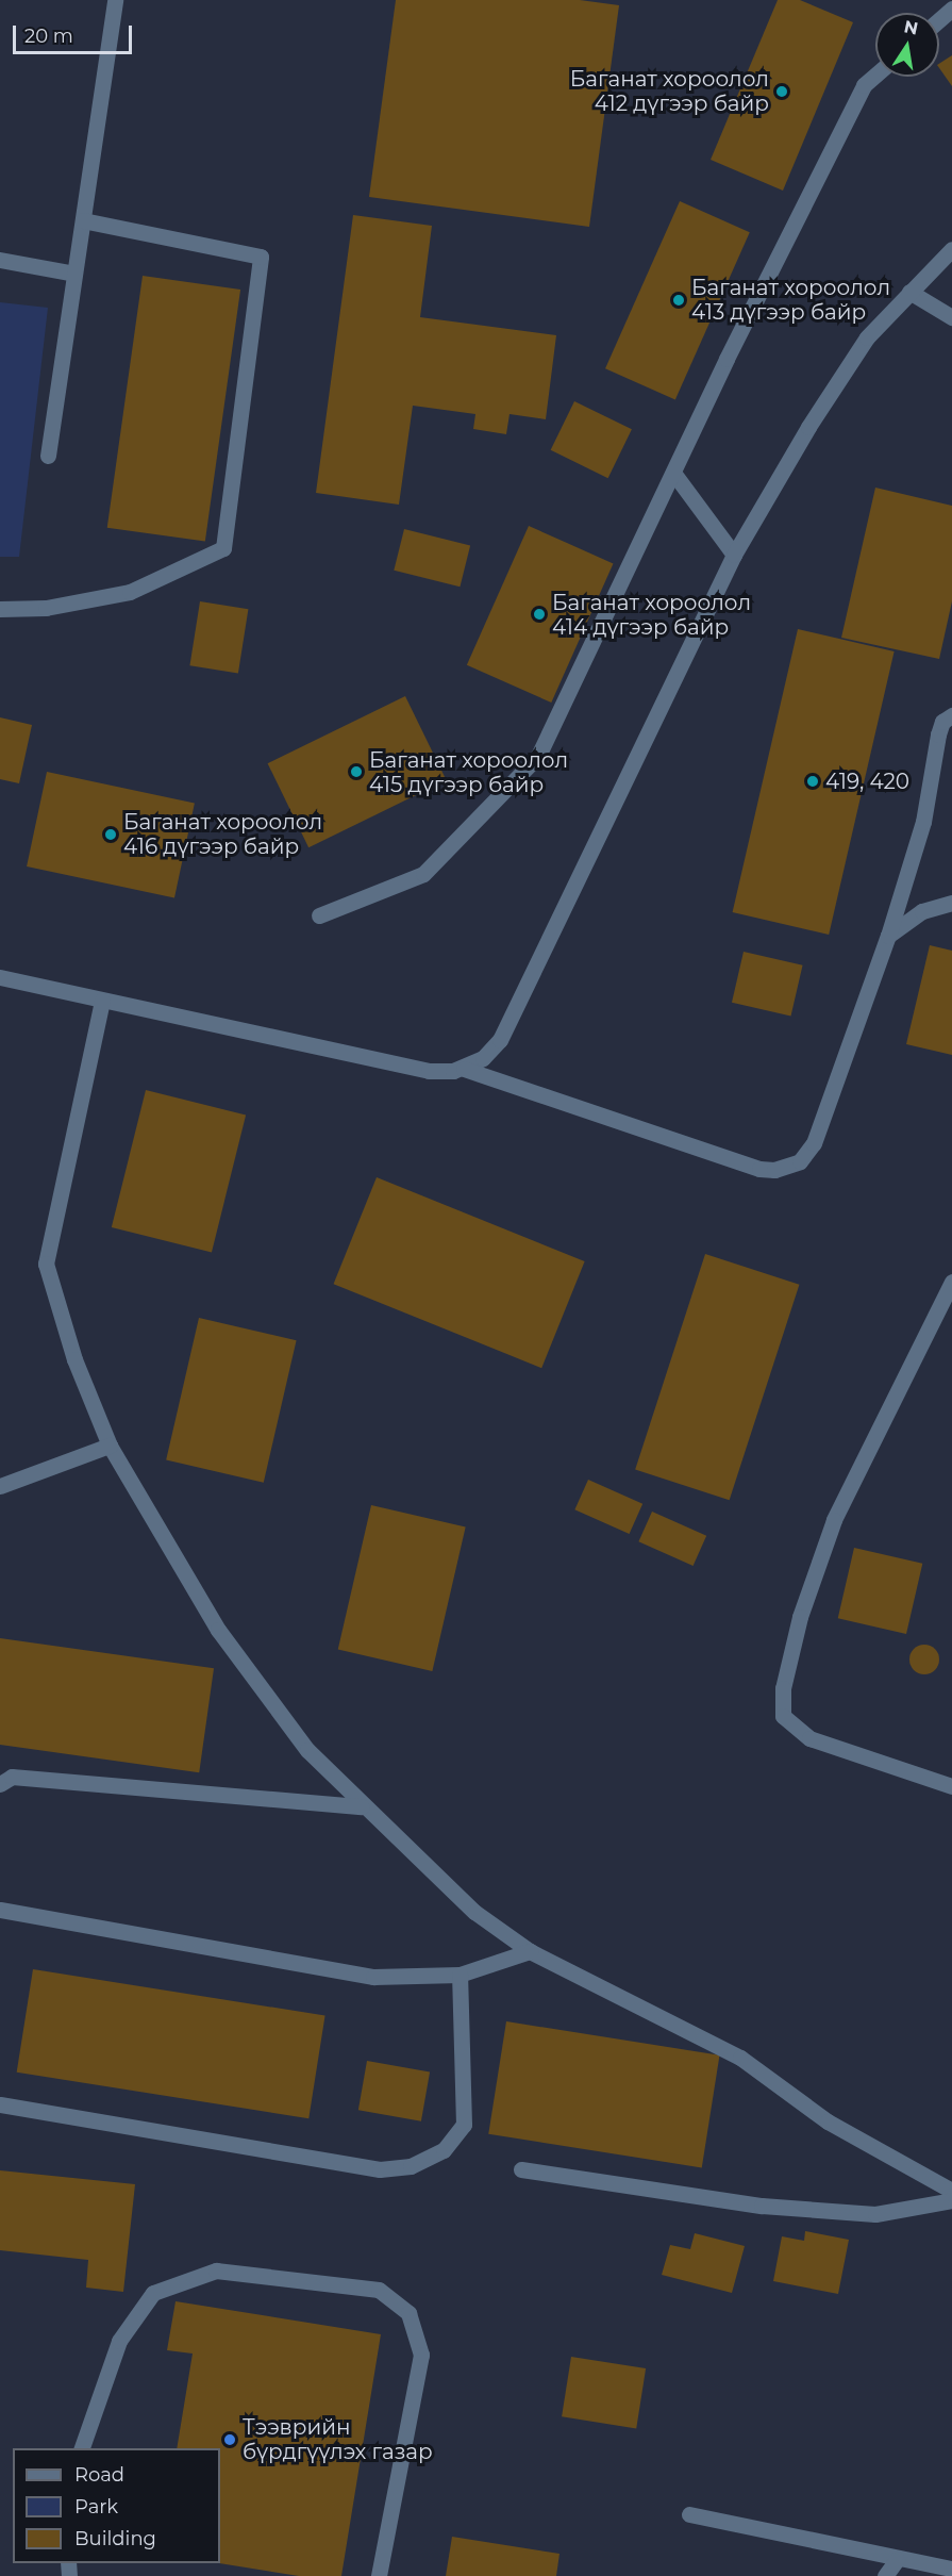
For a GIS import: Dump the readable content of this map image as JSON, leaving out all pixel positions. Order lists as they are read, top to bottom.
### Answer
{
  "places": [
    "Баганат хороолол 412 дүгээр байр",
    "Баганат хороолол 413 дүгээр байр",
    "Баганат хороолол 414 дүгээр байр",
    "Баганат хороолол 415 дүгээр байр",
    "419, 420",
    "Баганат хороолол 416 дүгээр байр",
    "Тээврийн бүрдгүүлэх газар"
  ],
  "legend": ["Road", "Park", "Building"],
  "scale_bar": "20 m",
  "north": "top"
}
